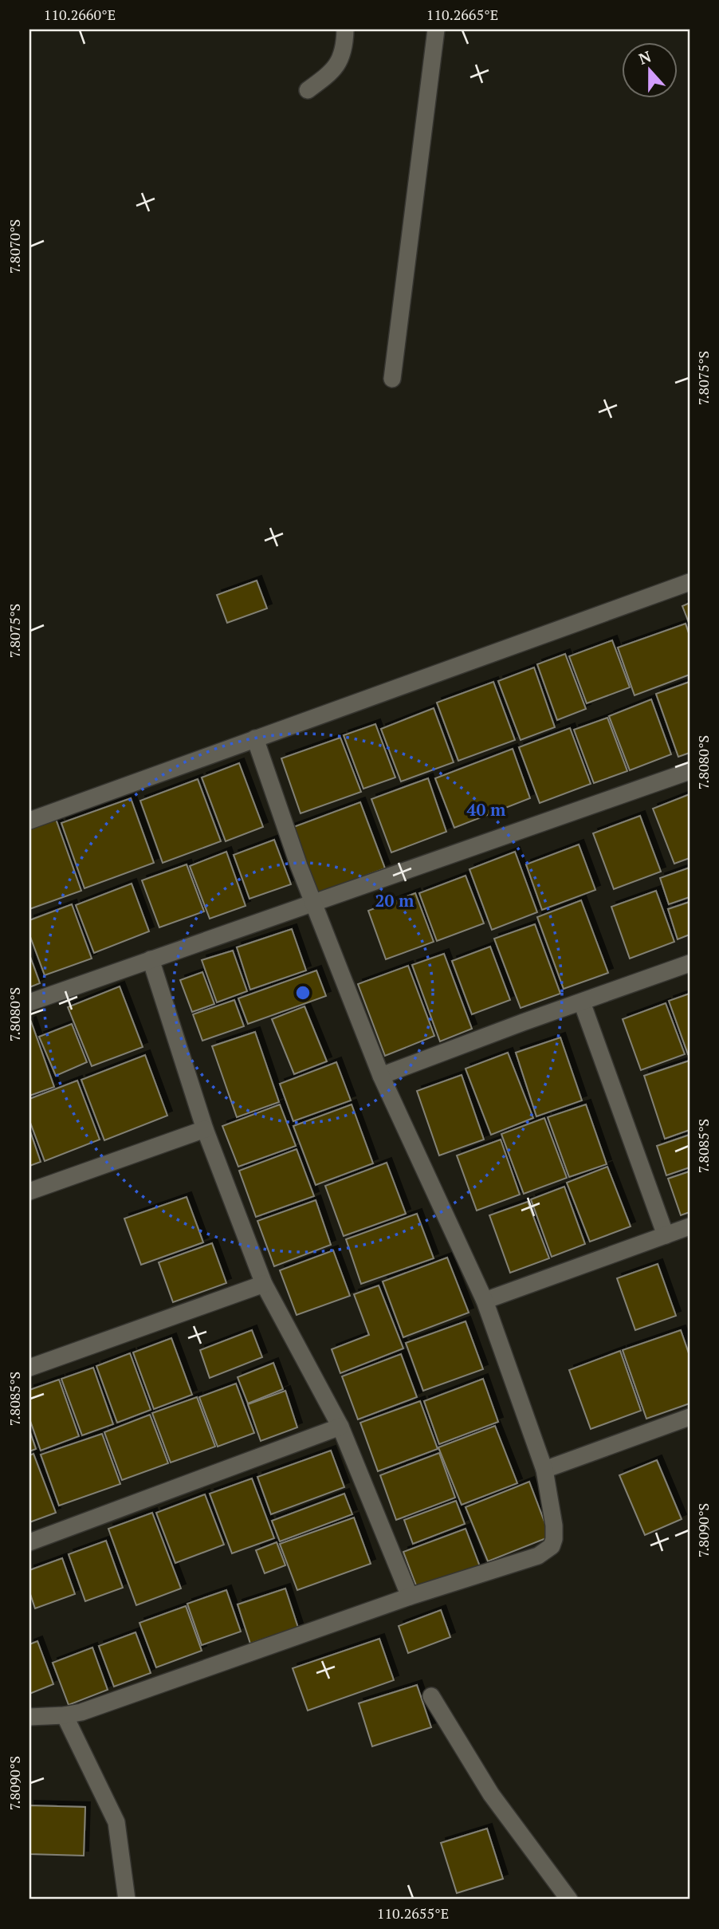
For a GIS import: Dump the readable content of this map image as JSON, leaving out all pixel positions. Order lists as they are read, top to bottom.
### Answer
{
  "north": "top",
  "coordinates": [
    "110.2660°E",
    "110.2665°E",
    "7.8070°S",
    "7.8075°S",
    "7.8080°S",
    "7.8085°S",
    "7.8090°S",
    "110.2655°E"
  ],
  "rings": ["40 m", "20 m"]
}
